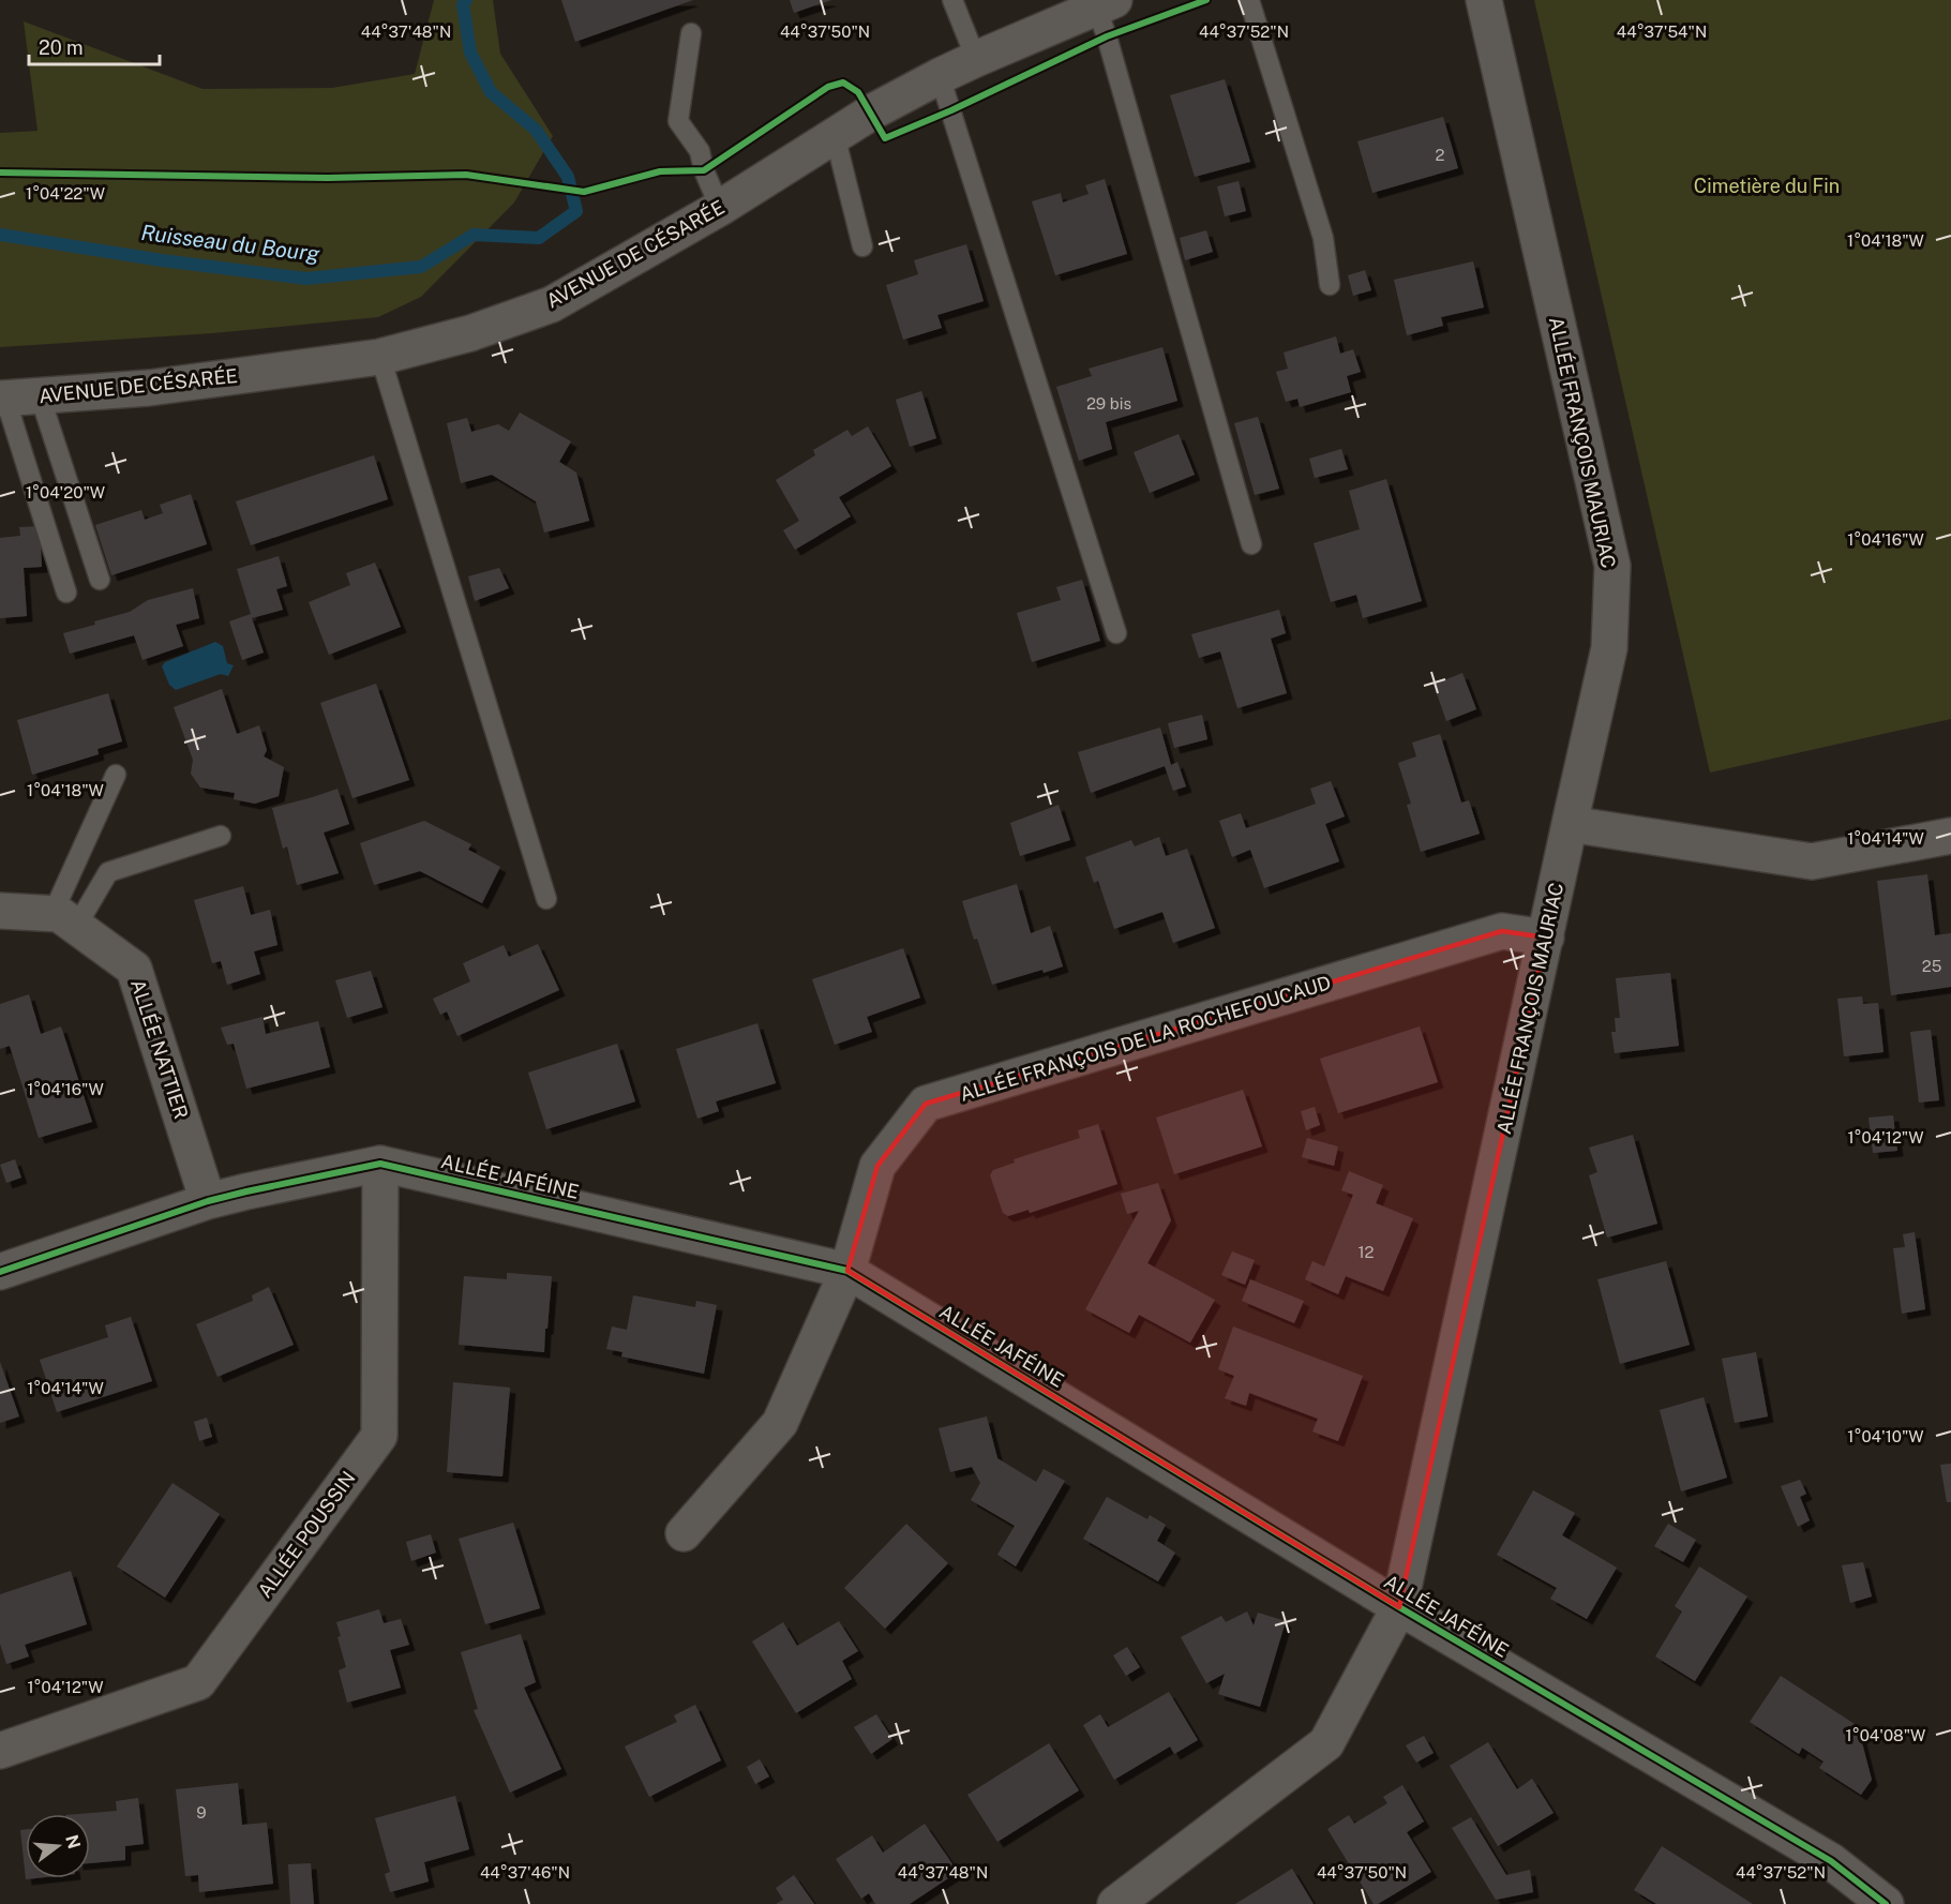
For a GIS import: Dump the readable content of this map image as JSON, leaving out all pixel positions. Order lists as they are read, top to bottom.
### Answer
{
  "streets": {
    "street": [
      "AVENUE DE CÉSARÉE",
      "ALLÉE FRANÇOIS MAURIAC",
      "ALLÉE FRANÇOIS DE LA ROCHEFOUCAUD",
      "ALLÉE NATTIER",
      "ALLÉE JAFÉINE",
      "ALLÉE POUSSIN"
    ]
  },
  "crossings": [
    ["ALLÉE FRANÇOIS MAURIAC", "ALLÉE FRANÇOIS DE LA ROCHEFOUCAUD"],
    ["ALLÉE FRANÇOIS MAURIAC", "ALLÉE JAFÉINE"],
    ["ALLÉE FRANÇOIS DE LA ROCHEFOUCAUD", "ALLÉE JAFÉINE"],
    ["ALLÉE NATTIER", "ALLÉE JAFÉINE"],
    ["ALLÉE JAFÉINE", "ALLÉE POUSSIN"]
  ],
  "water": ["Ruisseau du Bourg"],
  "parks": ["Cimetière du Fin"],
  "house_numbers": [
    "2",
    "29 bis",
    "25",
    "12",
    "9"
  ],
  "scale_bar": "20 m",
  "north": "right",
  "coordinates": [
    "44°37'48\"N",
    "44°37'50\"N",
    "44°37'52\"N",
    "44°37'54\"N",
    "1°04'22\"W",
    "1°04'18\"W",
    "1°04'20\"W",
    "1°04'16\"W",
    "1°04'14\"W",
    "1°04'12\"W",
    "1°04'10\"W",
    "1°04'08\"W",
    "44°37'46\"N"
  ]
}
